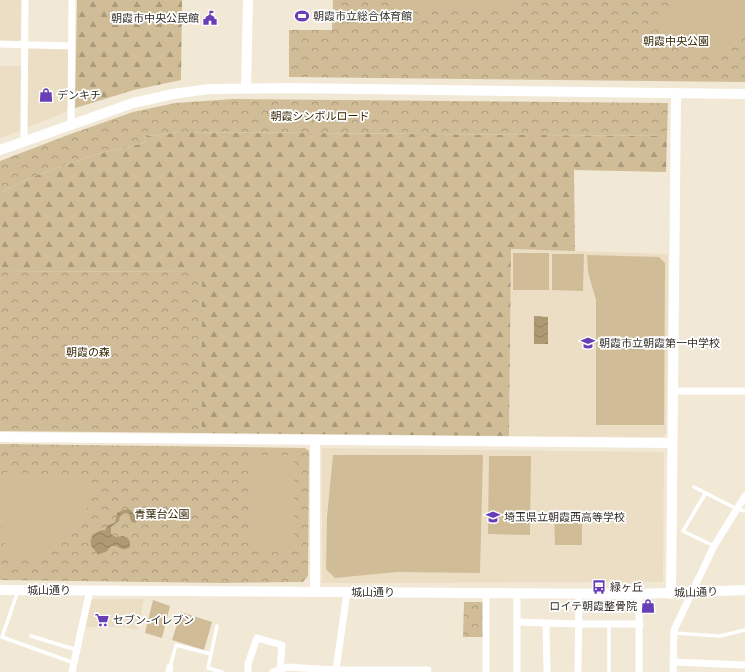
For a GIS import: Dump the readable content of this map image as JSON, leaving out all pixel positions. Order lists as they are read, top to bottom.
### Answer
{
  "streets": {
    "street": ["城山通り"]
  },
  "parks": [
    "朝霞中央公園",
    "朝霞シンボルロード",
    "朝霞の森",
    "青葉台公園"
  ],
  "places": {
    "sports": ["朝霞市立総合体育館"],
    "public building": ["朝霞市中央公民館"],
    "shop": ["デンキチ", "ロイテ朝霞整骨院"],
    "school or university": ["朝霞市立朝霞第一中学校", "埼玉県立朝霞西高等学校"],
    "bus stop": ["緑ヶ丘"],
    "supermarket": ["セブン-イレブン"]
  }
}
